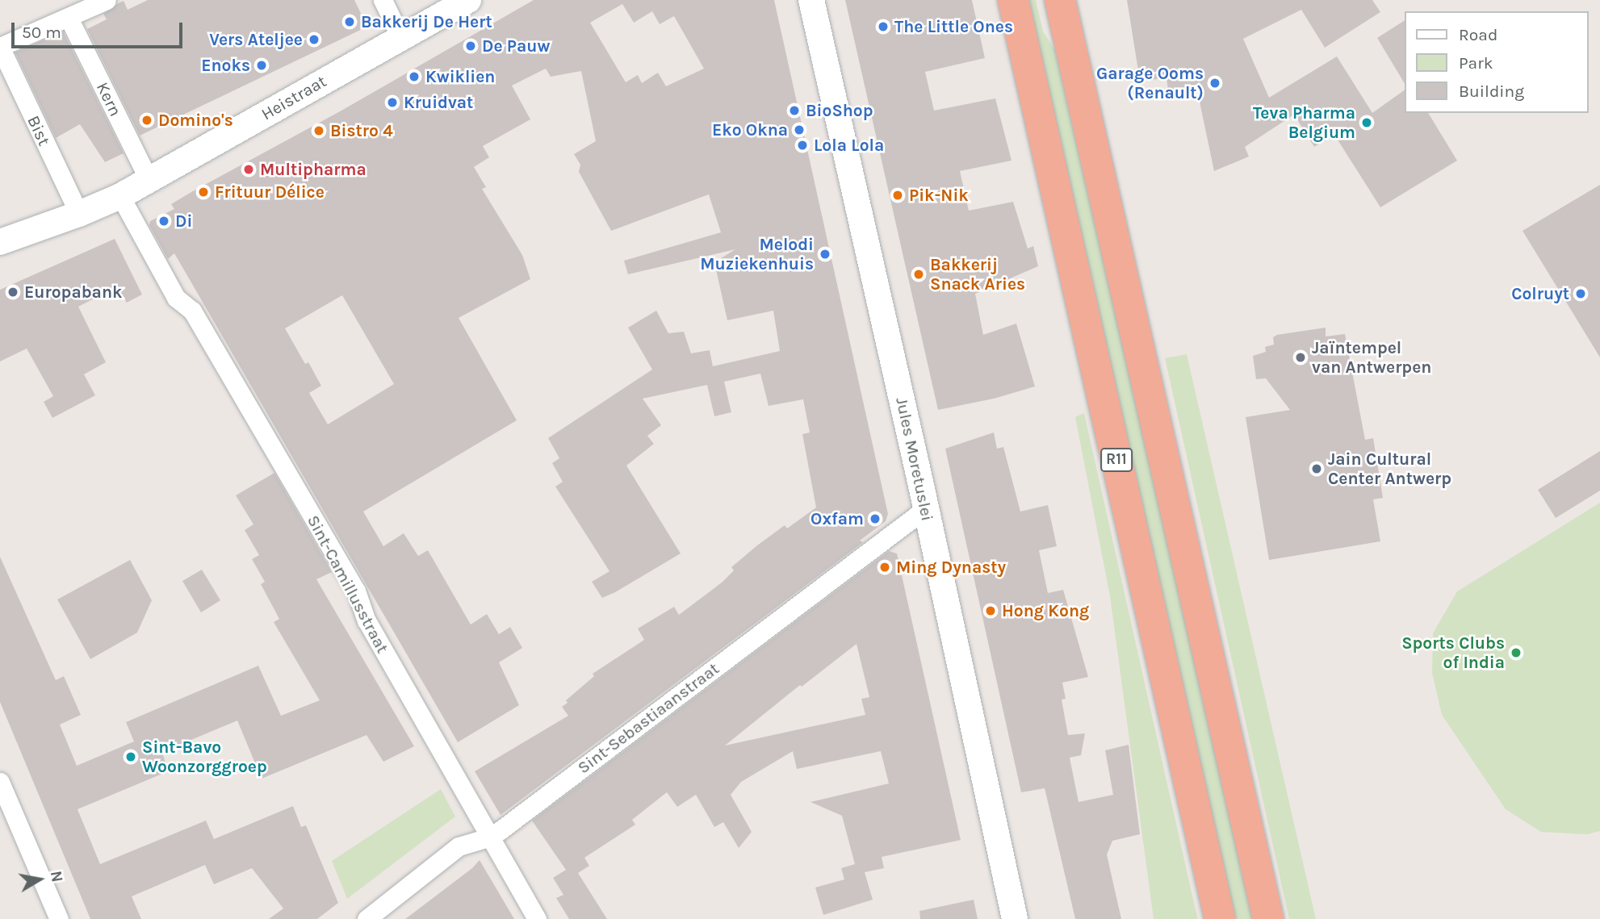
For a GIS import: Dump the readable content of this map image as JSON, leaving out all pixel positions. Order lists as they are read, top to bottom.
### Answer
{
  "streets": {
    "highway": ["R11"],
    "street": [
      "Heistraat",
      "Kern",
      "Bist",
      "Jules Moretuslei",
      "Sint-Camillusstraat",
      "Sint-Sebastiaanstraat"
    ]
  },
  "crossings": [
    ["Heistraat", "Kern"],
    ["Heistraat", "Sint-Camillusstraat"],
    ["Jules Moretuslei", "Sint-Sebastiaanstraat"],
    ["Sint-Camillusstraat", "Sint-Sebastiaanstraat"]
  ],
  "places": [
    "Bakkerij De Hert",
    "The Little Ones",
    "Vers Ateljee",
    "De Pauw",
    "Enoks",
    "Kwiklien",
    "Garage Ooms (Renault)",
    "Kruidvat",
    "BioShop",
    "Domino's",
    "Teva Pharma Belgium",
    "Eko Okna",
    "Bistro 4",
    "Lola Lola",
    "Multipharma",
    "Frituur Délice",
    "Pik-Nik",
    "Di",
    "Melodi Muziekenhuis",
    "Bakkerij Snack Aries",
    "Europabank",
    "Colruyt",
    "Jaïntempel van Antwerpen",
    "Jain Cultural Center Antwerp",
    "Oxfam",
    "Ming Dynasty",
    "Hong Kong",
    "Sports Clubs of India",
    "Sint-Bavo Woonzorggroep"
  ],
  "legend": ["Road", "Park", "Building"],
  "scale_bar": "50 m",
  "north": "right"
}
